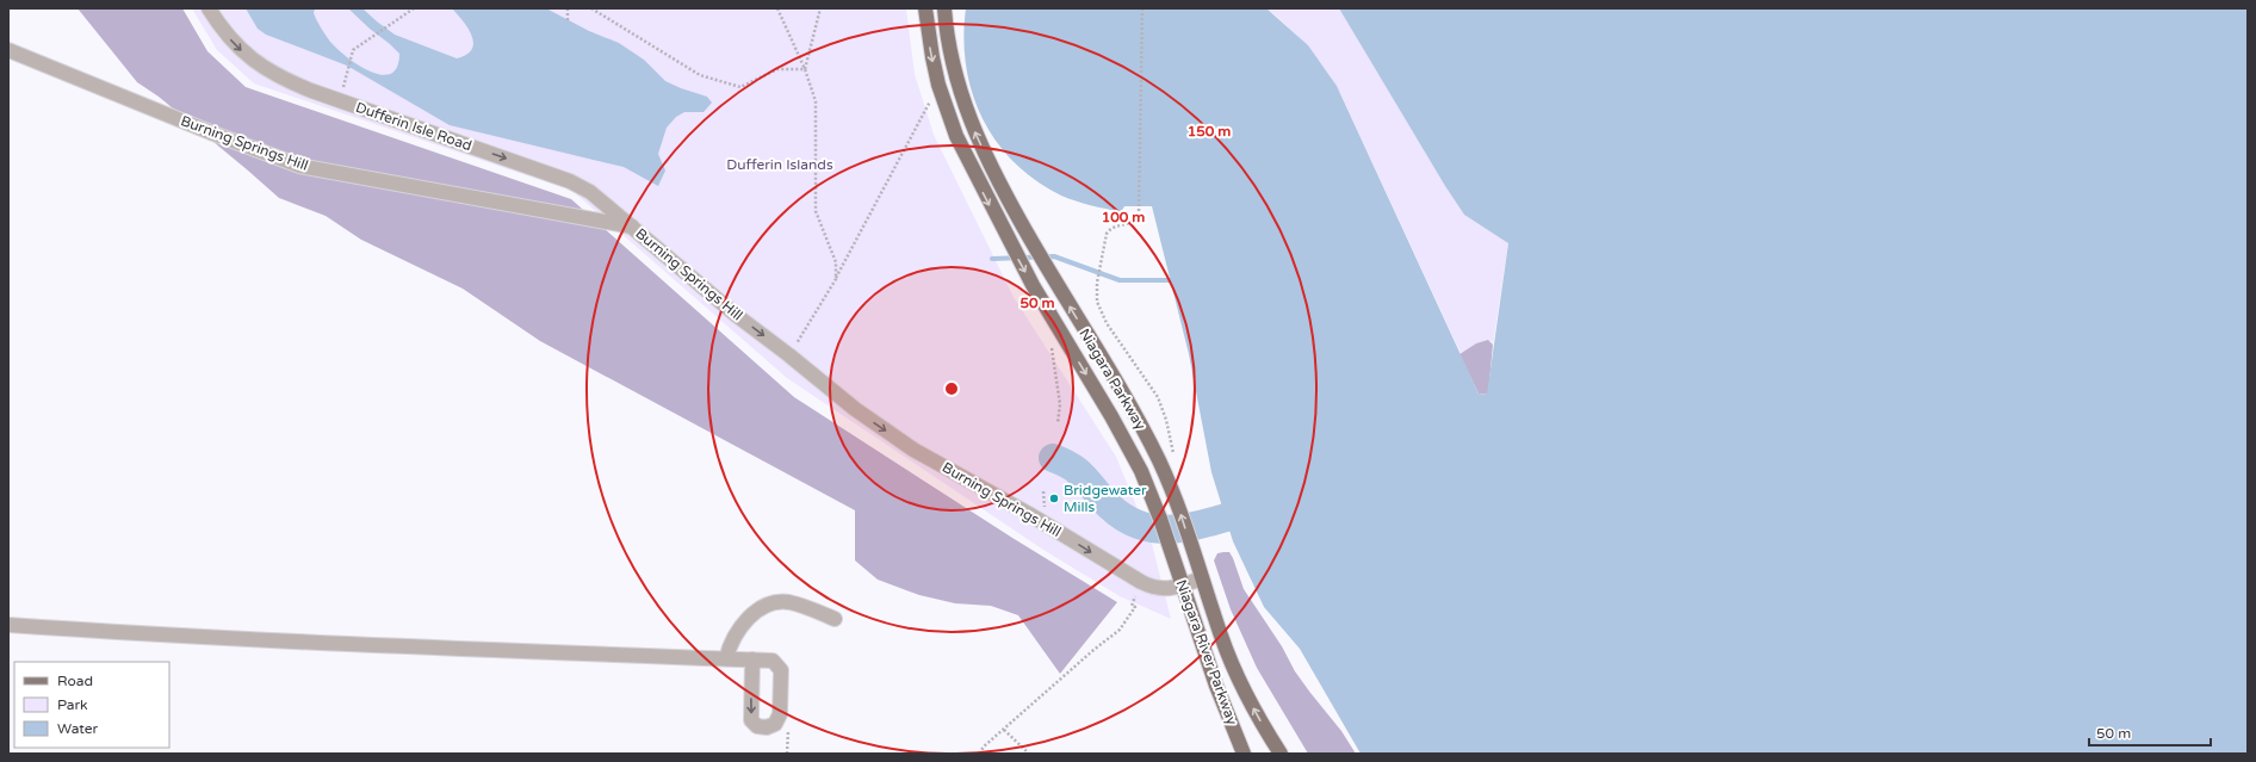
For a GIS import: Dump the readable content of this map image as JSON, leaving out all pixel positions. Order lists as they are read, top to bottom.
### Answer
{
  "streets": {
    "main road": ["Niagara Parkway", "Niagara River Parkway"],
    "street": ["Dufferin Isle Road", "Burning Springs Hill"]
  },
  "crossings": [
    ["Dufferin Isle Road", "Burning Springs Hill"],
    ["Burning Springs Hill", "Niagara Parkway"],
    ["Burning Springs Hill", "Niagara River Parkway"],
    ["Niagara Parkway", "Niagara River Parkway"]
  ],
  "one_way": ["Dufferin Isle Road", "Burning Springs Hill"],
  "parks": ["Dufferin Islands"],
  "places": ["Bridgewater Mills"],
  "legend": ["Road", "Park", "Water"],
  "scale_bar": "50 m",
  "rings": ["150 m", "100 m", "50 m"]
}
